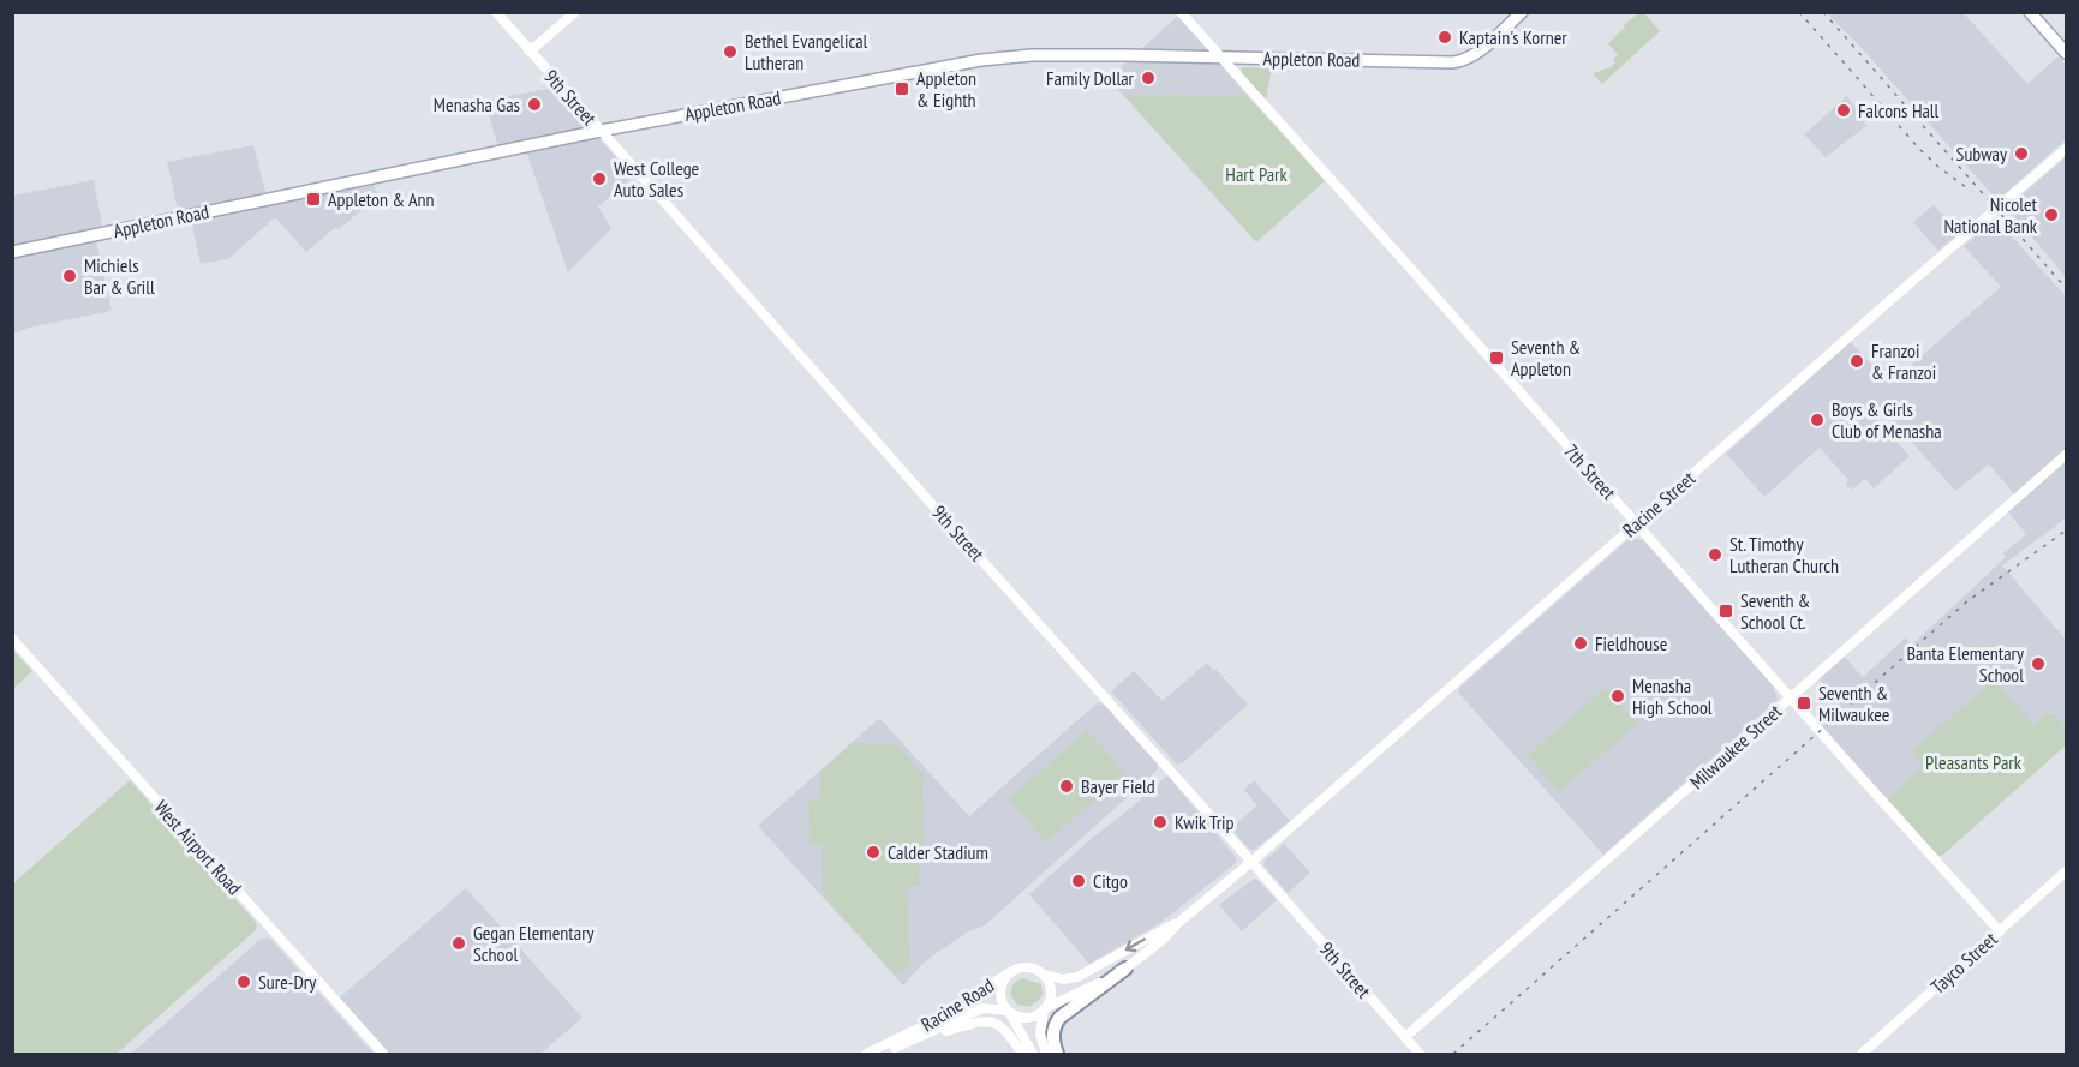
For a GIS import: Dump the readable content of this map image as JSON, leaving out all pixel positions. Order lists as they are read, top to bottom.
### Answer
{
  "streets": {
    "main road": ["Appleton Road"],
    "street": [
      "9th Street",
      "7th Street",
      "Racine Street",
      "Milwaukee Street",
      "West Airport Road",
      "Tayco Street",
      "Racine Road"
    ]
  },
  "crossings": [
    ["Appleton Road", "9th Street"],
    ["Appleton Road", "7th Street"],
    ["9th Street", "Racine Street"],
    ["9th Street", "Milwaukee Street"],
    ["7th Street", "Racine Street"],
    ["7th Street", "Milwaukee Street"],
    ["7th Street", "Tayco Street"]
  ],
  "parks": ["Hart Park", "Pleasants Park"],
  "places": {
    "other": [
      "Kaptain's Korner",
      "Bethel Evangelical Lutheran",
      "Family Dollar",
      "Menasha Gas",
      "Falcons Hall",
      "Subway",
      "West College Auto Sales",
      "Nicolet National Bank",
      "Michiels Bar & Grill",
      "Franzoi & Franzoi",
      "Boys & Girls Club of Menasha",
      "St. Timothy Lutheran Church",
      "Fieldhouse",
      "Banta Elementary School",
      "Menasha High School",
      "Bayer Field",
      "Kwik Trip",
      "Calder Stadium",
      "Citgo",
      "Gegan Elementary School",
      "Sure-Dry"
    ],
    "transit": [
      "Appleton & Eighth",
      "Appleton & Ann",
      "Seventh & Appleton",
      "Seventh & School Ct.",
      "Seventh & Milwaukee"
    ]
  }
}
